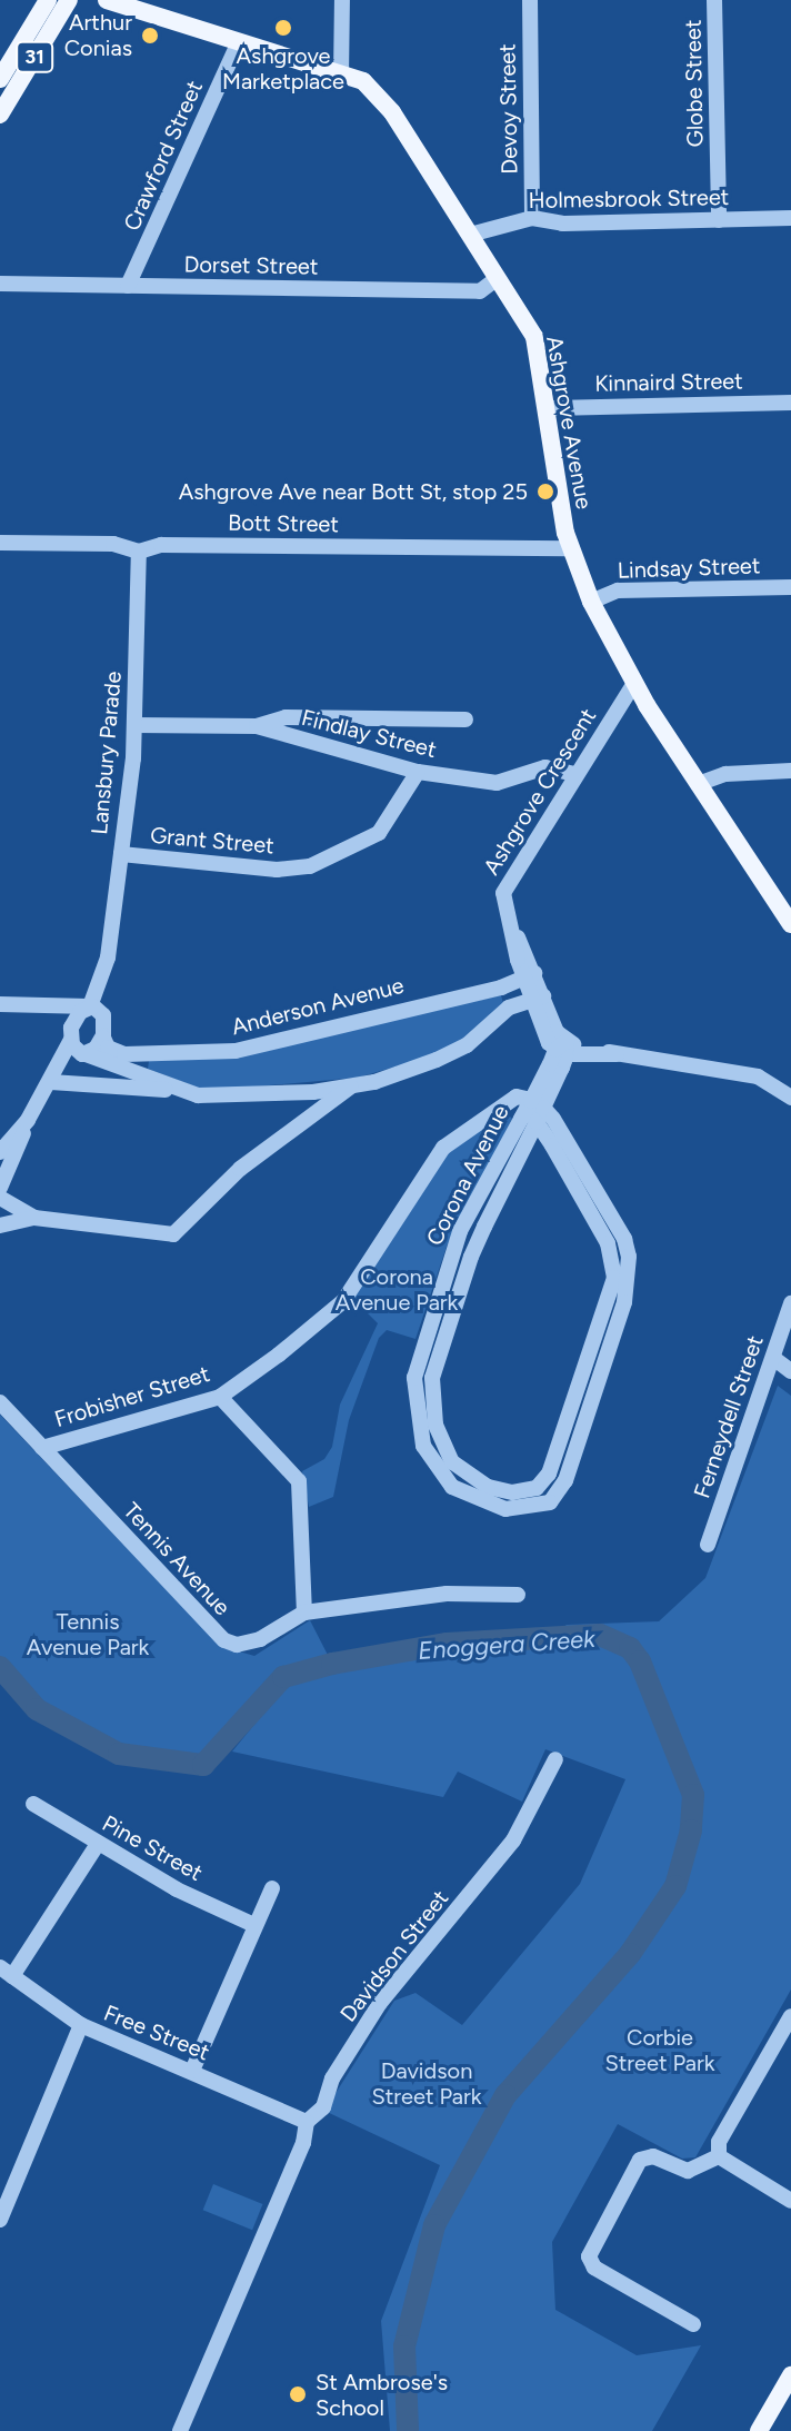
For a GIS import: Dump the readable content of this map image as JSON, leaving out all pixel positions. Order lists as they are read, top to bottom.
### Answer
{
  "streets": {
    "main road": ["31", "Ashgrove Avenue"],
    "street": [
      "Globe Street",
      "Devoy Street",
      "Crawford Street",
      "Holmesbrook Street",
      "Dorset Street",
      "Kinnaird Street",
      "Bott Street",
      "Lindsay Street",
      "Findlay Street",
      "Lansbury Parade",
      "Ashgrove Crescent",
      "Grant Street",
      "Anderson Avenue",
      "Corona Avenue",
      "Frobisher Street",
      "Ferneydell Street",
      "Tennis Avenue",
      "Pine Street",
      "Davidson Street",
      "Free Street"
    ]
  },
  "crossings": [
    ["Globe Street", "Holmesbrook Street"],
    ["Devoy Street", "Holmesbrook Street"],
    ["Crawford Street", "Dorset Street"],
    ["Crawford Street", "Ashgrove Avenue"],
    ["Holmesbrook Street", "Ashgrove Avenue"],
    ["Dorset Street", "Ashgrove Avenue"],
    ["Kinnaird Street", "Ashgrove Avenue"],
    ["Ashgrove Avenue", "Bott Street"],
    ["Ashgrove Avenue", "Lindsay Street"],
    ["Ashgrove Avenue", "Ashgrove Crescent"],
    ["Bott Street", "Lansbury Parade"],
    ["Findlay Street", "Lansbury Parade"],
    ["Findlay Street", "Ashgrove Crescent"],
    ["Findlay Street", "Grant Street"],
    ["Lansbury Parade", "Grant Street"],
    ["Lansbury Parade", "Anderson Avenue"],
    ["Ashgrove Crescent", "Anderson Avenue"],
    ["Ashgrove Crescent", "Corona Avenue"],
    ["Corona Avenue", "Frobisher Street"],
    ["Frobisher Street", "Tennis Avenue"],
    ["Davidson Street", "Free Street"]
  ],
  "water": ["Enoggera Creek"],
  "parks": [
    "Corona Avenue Park",
    "Tennis Avenue Park",
    "Corbie Street Park",
    "Davidson Street Park"
  ],
  "places": [
    "Ashgrove Marketplace",
    "Arthur Conias",
    "Ashgrove Ave near Bott St, stop 25",
    "St Ambrose's School"
  ]
}
